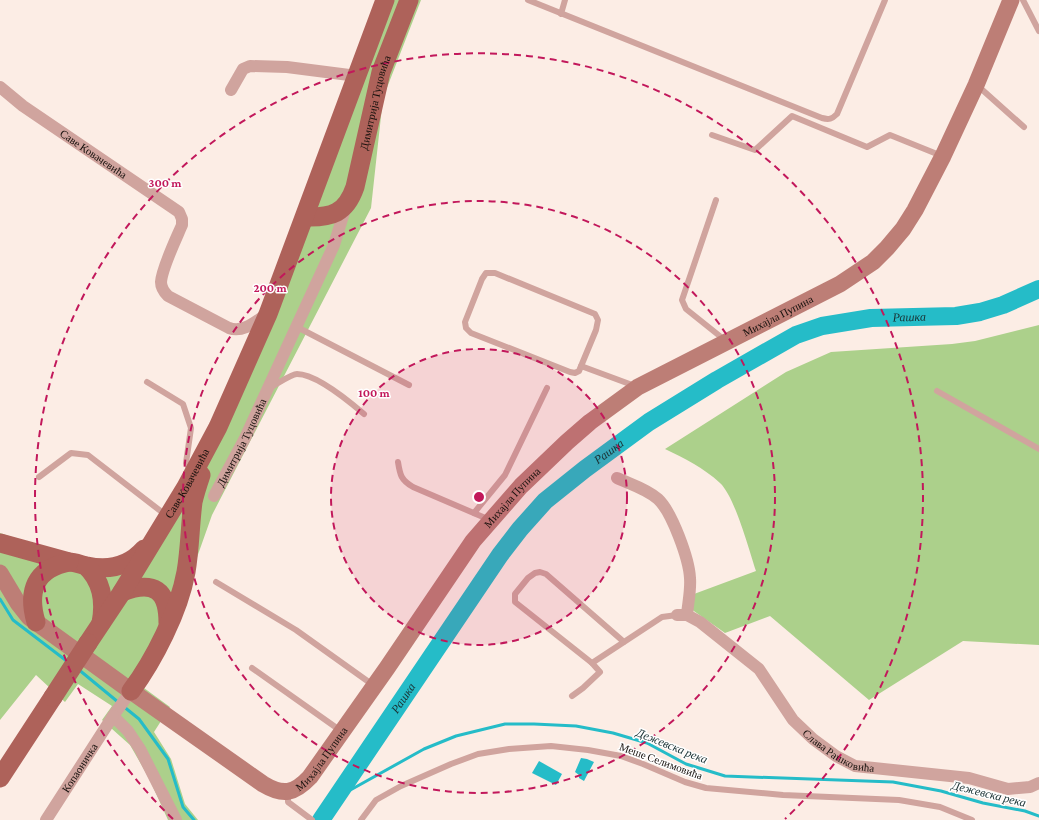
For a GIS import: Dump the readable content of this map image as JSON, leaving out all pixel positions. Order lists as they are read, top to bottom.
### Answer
{
  "streets": {
    "main road": ["Димитрија Туцовића", "Саве Ковачевића"],
    "street": ["Михајла Пупина", "Слава Рашковића", "Копаоничка"],
    "lane": ["Меше Селимовића"]
  },
  "crossings": [
    ["Михајла Пупина", "Копаоничка"]
  ],
  "water": ["Рашка", "Дежевска река"],
  "rings": ["300 m", "200 m", "100 m"]
}
